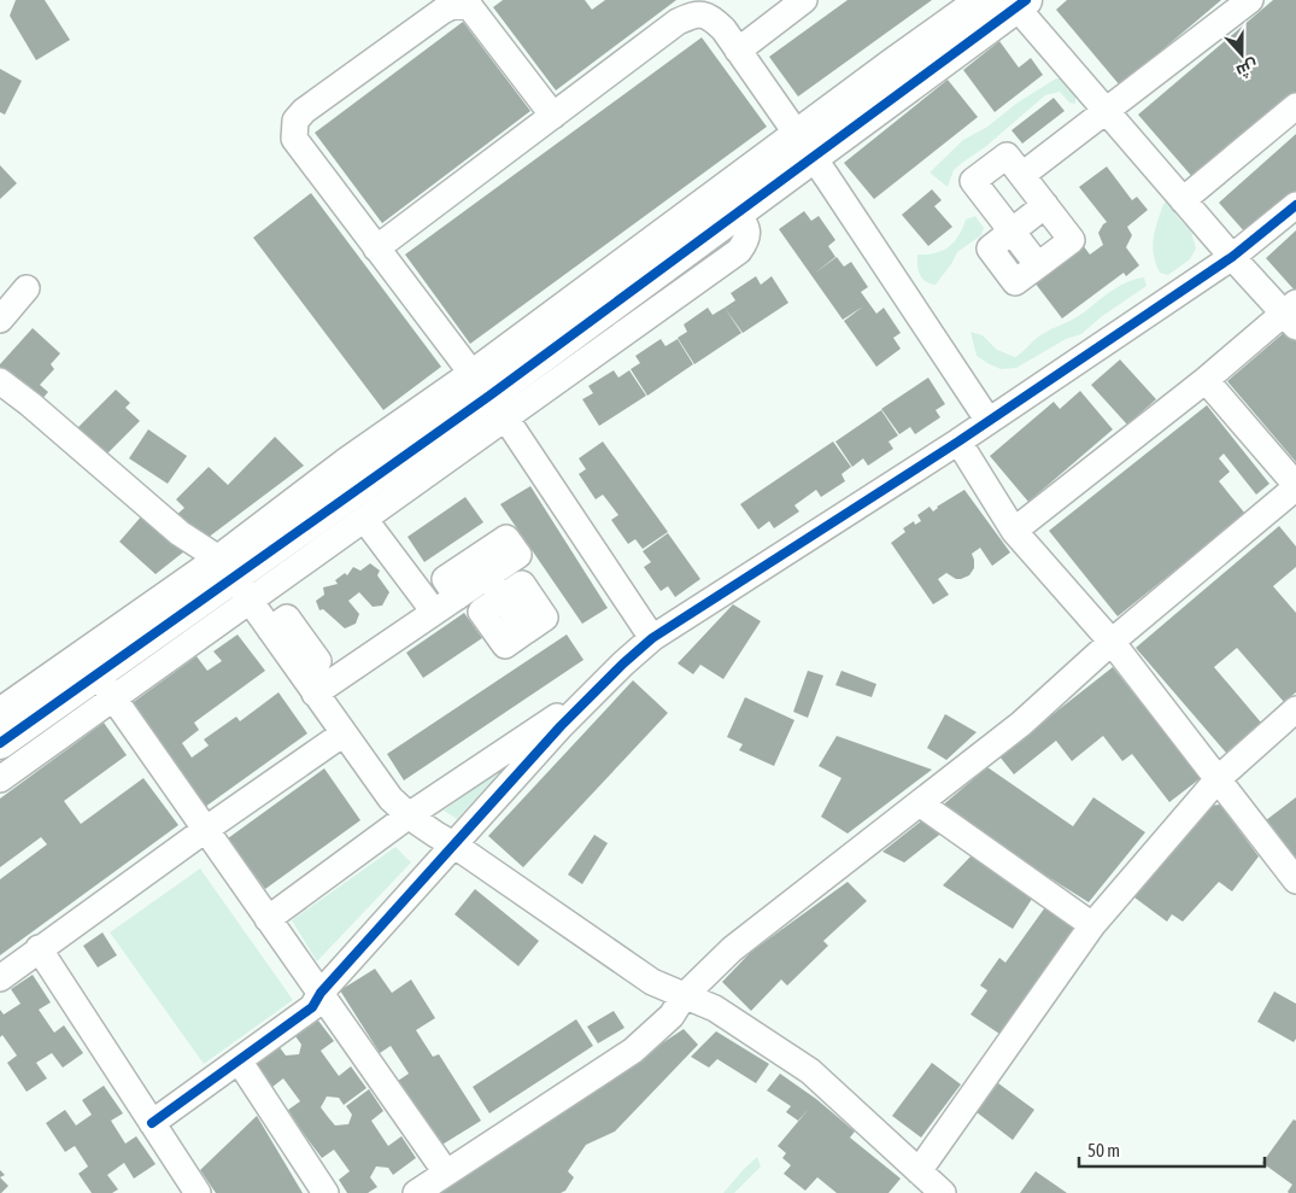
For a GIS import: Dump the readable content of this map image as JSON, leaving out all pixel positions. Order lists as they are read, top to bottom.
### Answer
{
  "scale_bar": "50 m",
  "north": "bottom"
}
